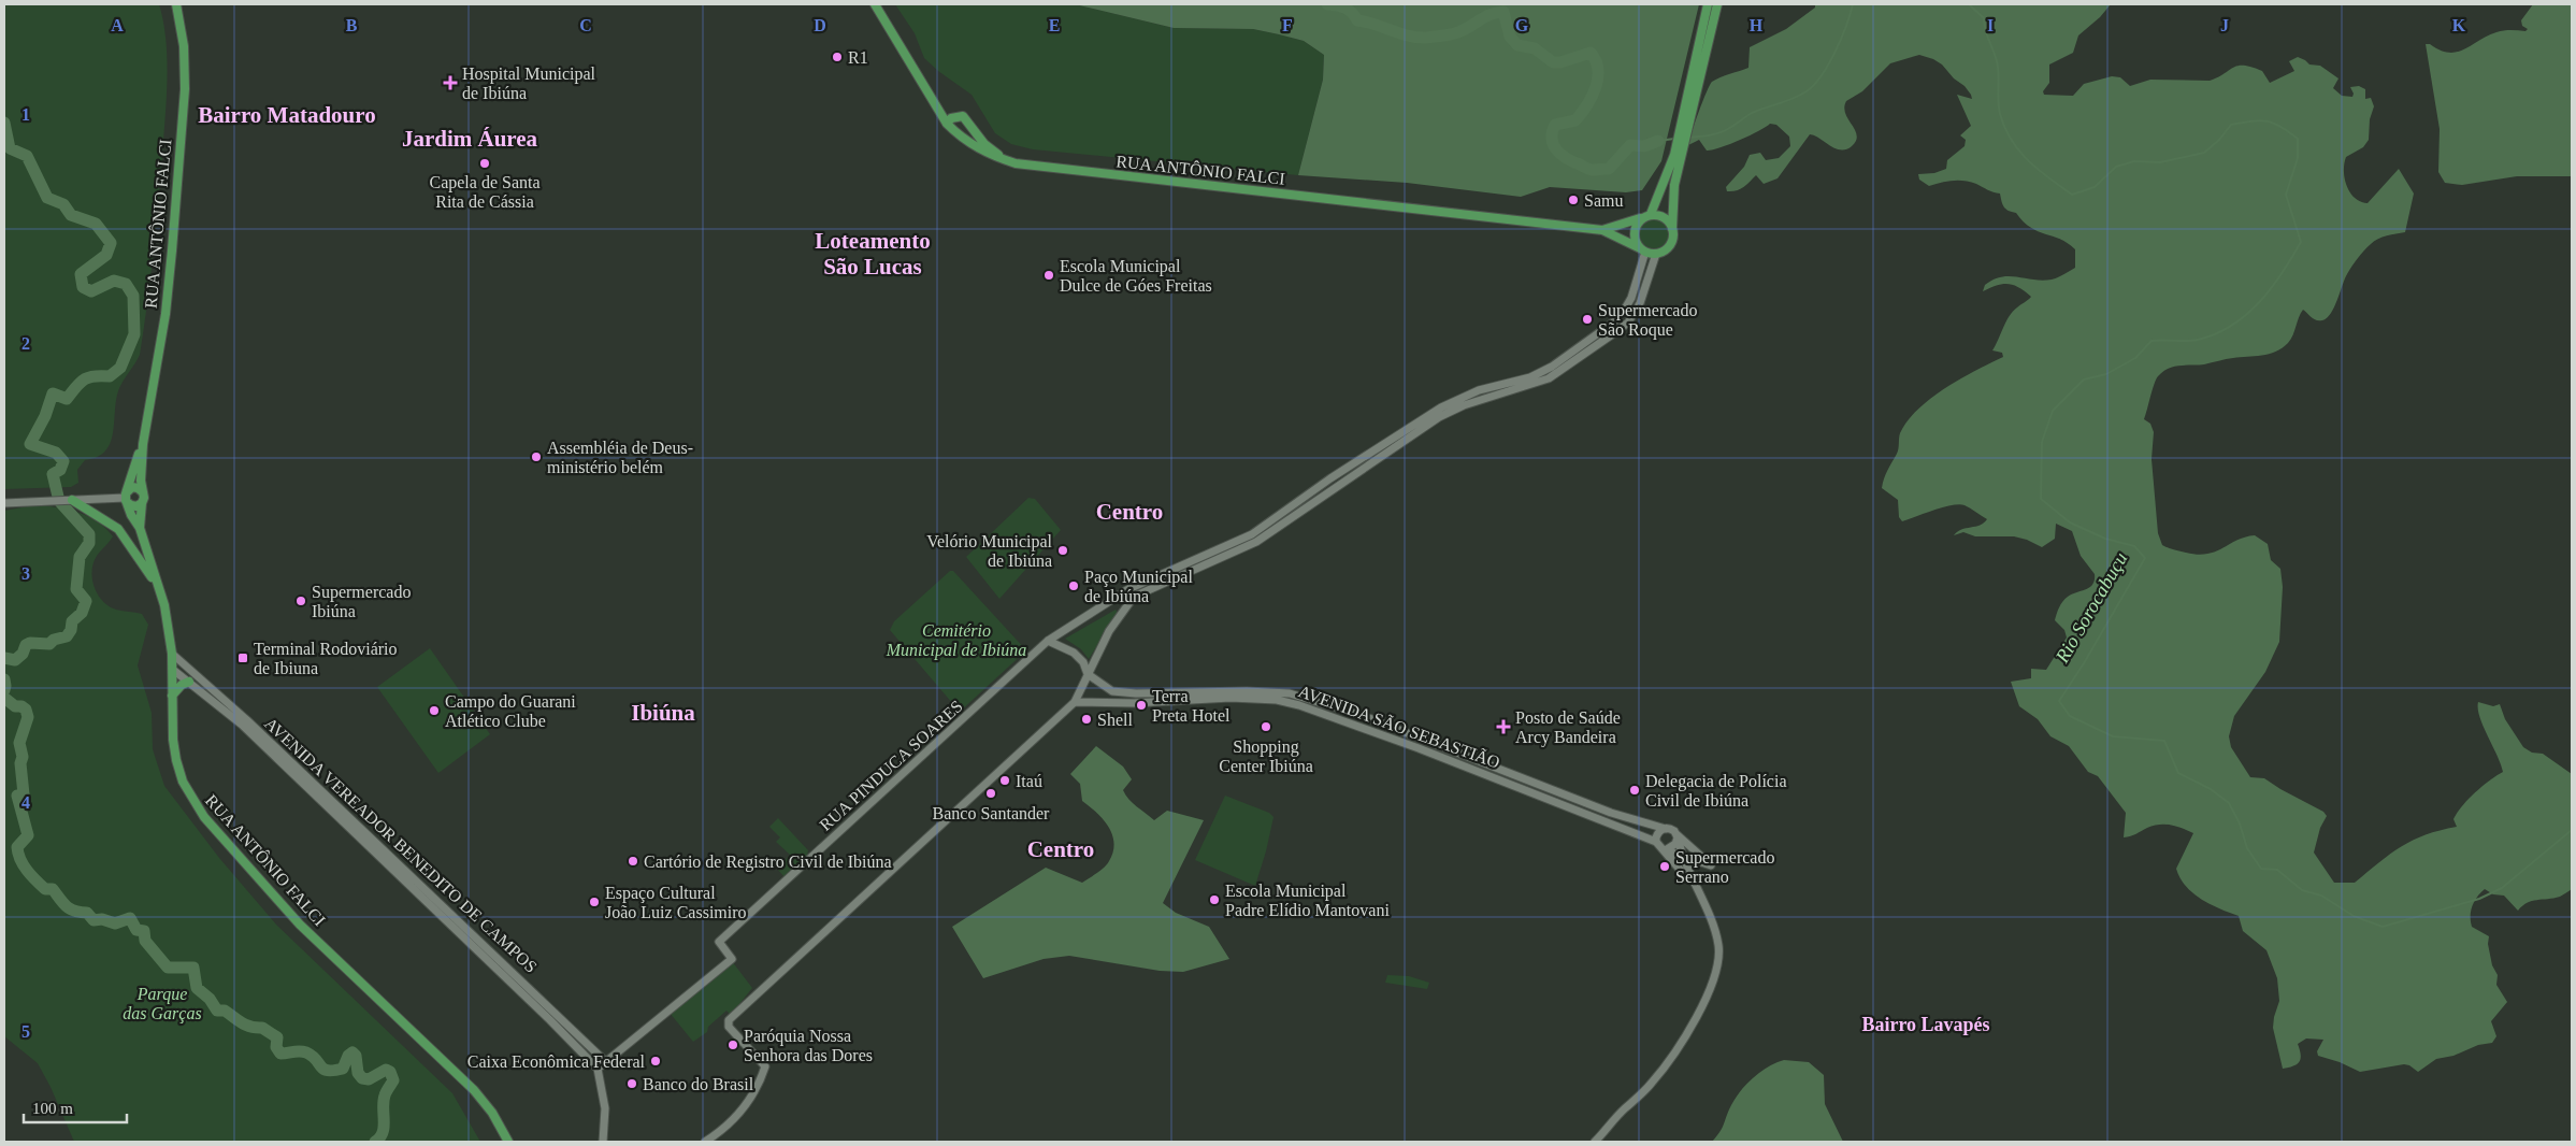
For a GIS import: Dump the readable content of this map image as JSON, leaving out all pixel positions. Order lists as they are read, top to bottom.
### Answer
{
  "streets": {
    "main road": [
      "RUA ANTÔNIO FALCI",
      "AVENIDA SÃO SEBASTIÃO",
      "RUA PINDUCA SOARES",
      "AVENIDA VEREADOR BENEDITO DE CAMPOS"
    ]
  },
  "crossings": [
    ["RUA ANTÔNIO FALCI", "RUA PINDUCA SOARES"],
    ["RUA ANTÔNIO FALCI", "AVENIDA VEREADOR BENEDITO DE CAMPOS"],
    ["RUA PINDUCA SOARES", "AVENIDA VEREADOR BENEDITO DE CAMPOS"]
  ],
  "districts": [
    "Bairro Matadouro",
    "Jardim Áurea",
    "Loteamento São Lucas",
    "Centro",
    "Ibiúna",
    "Centro",
    "Bairro Lavapés"
  ],
  "water": ["Rio Sorocabuçu"],
  "parks": ["Cemitério Municipal de Ibiúna", "Parque das Garças"],
  "places": {
    "other": [
      "R1",
      "Capela de Santa Rita de Cássia",
      "Samu",
      "Escola Municipal Dulce de Góes Freitas",
      "Supermercado São Roque",
      "Assembléia de Deus- ministério belém",
      "Velório Municipal de Ibiúna",
      "Paço Municipal de Ibiúna",
      "Supermercado Ibiúna",
      "Terra Preta Hotel",
      "Campo do Guarani Atlético Clube",
      "Shell",
      "Shopping Center Ibiúna",
      "Itaú",
      "Delegacia de Polícia Civil de Ibiúna",
      "Banco Santander",
      "Cartório de Registro Civil de Ibiúna",
      "Supermercado Serrano",
      "Escola Municipal Padre Elídio Mantovani",
      "Espaço Cultural João Luiz Cassimiro",
      "Paróquia Nossa Senhora das Dores",
      "Caixa Econômica Federal",
      "Banco do Brasil"
    ],
    "health": ["Hospital Municipal de Ibiúna", "Posto de Saúde Arcy Bandeira"],
    "transit": ["Terminal Rodoviário de Ibiuna"]
  },
  "scale_bar": "100 m",
  "grid": {
    "columns": [
      "A",
      "B",
      "C",
      "D",
      "E",
      "F",
      "G",
      "H",
      "I",
      "J",
      "K"
    ],
    "rows": [
      "1",
      "2",
      "3",
      "4",
      "5"
    ]
  }
}
